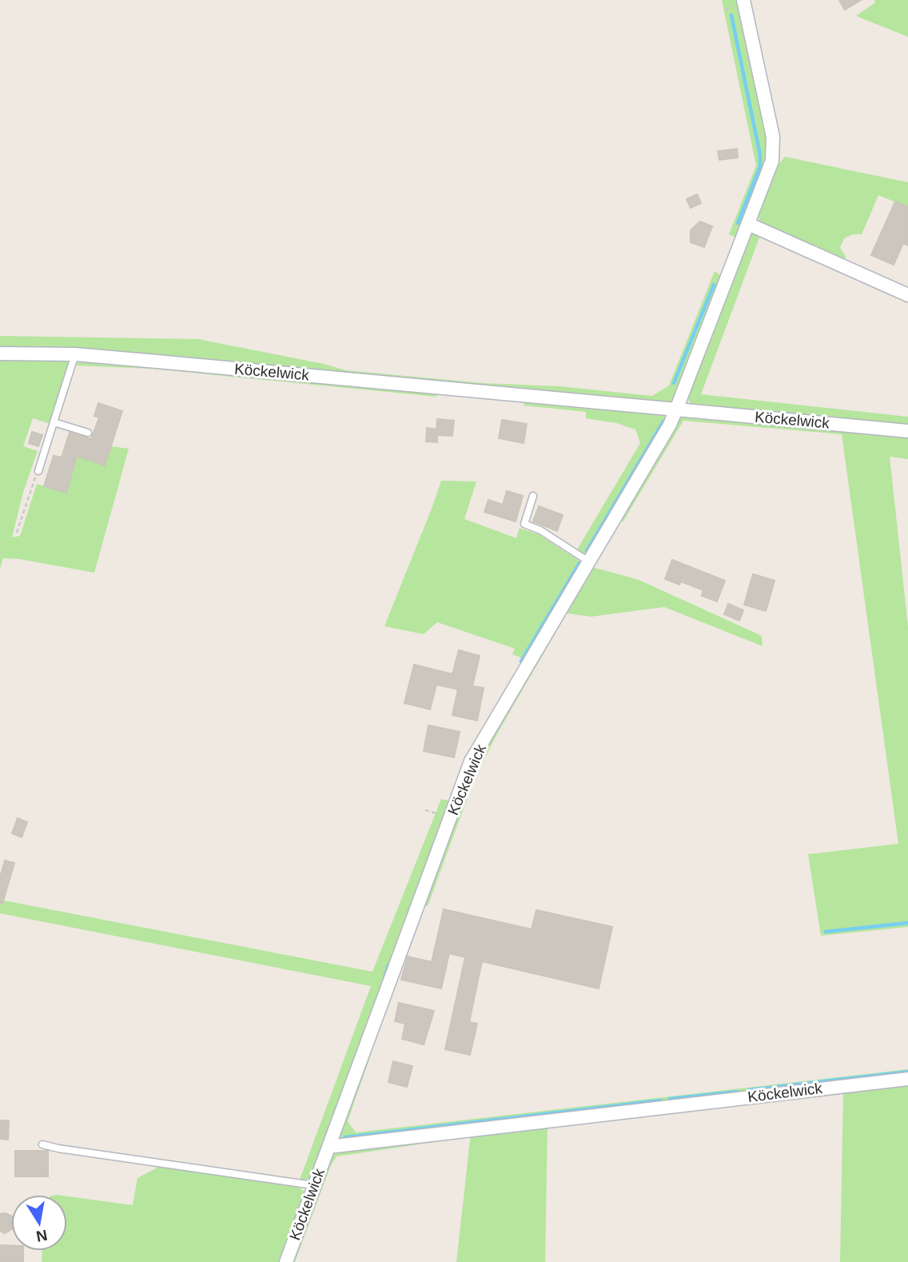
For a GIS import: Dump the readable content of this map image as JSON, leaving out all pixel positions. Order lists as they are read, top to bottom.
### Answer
{
  "streets": {
    "street": ["Köckelwick"]
  },
  "north": "bottom"
}
